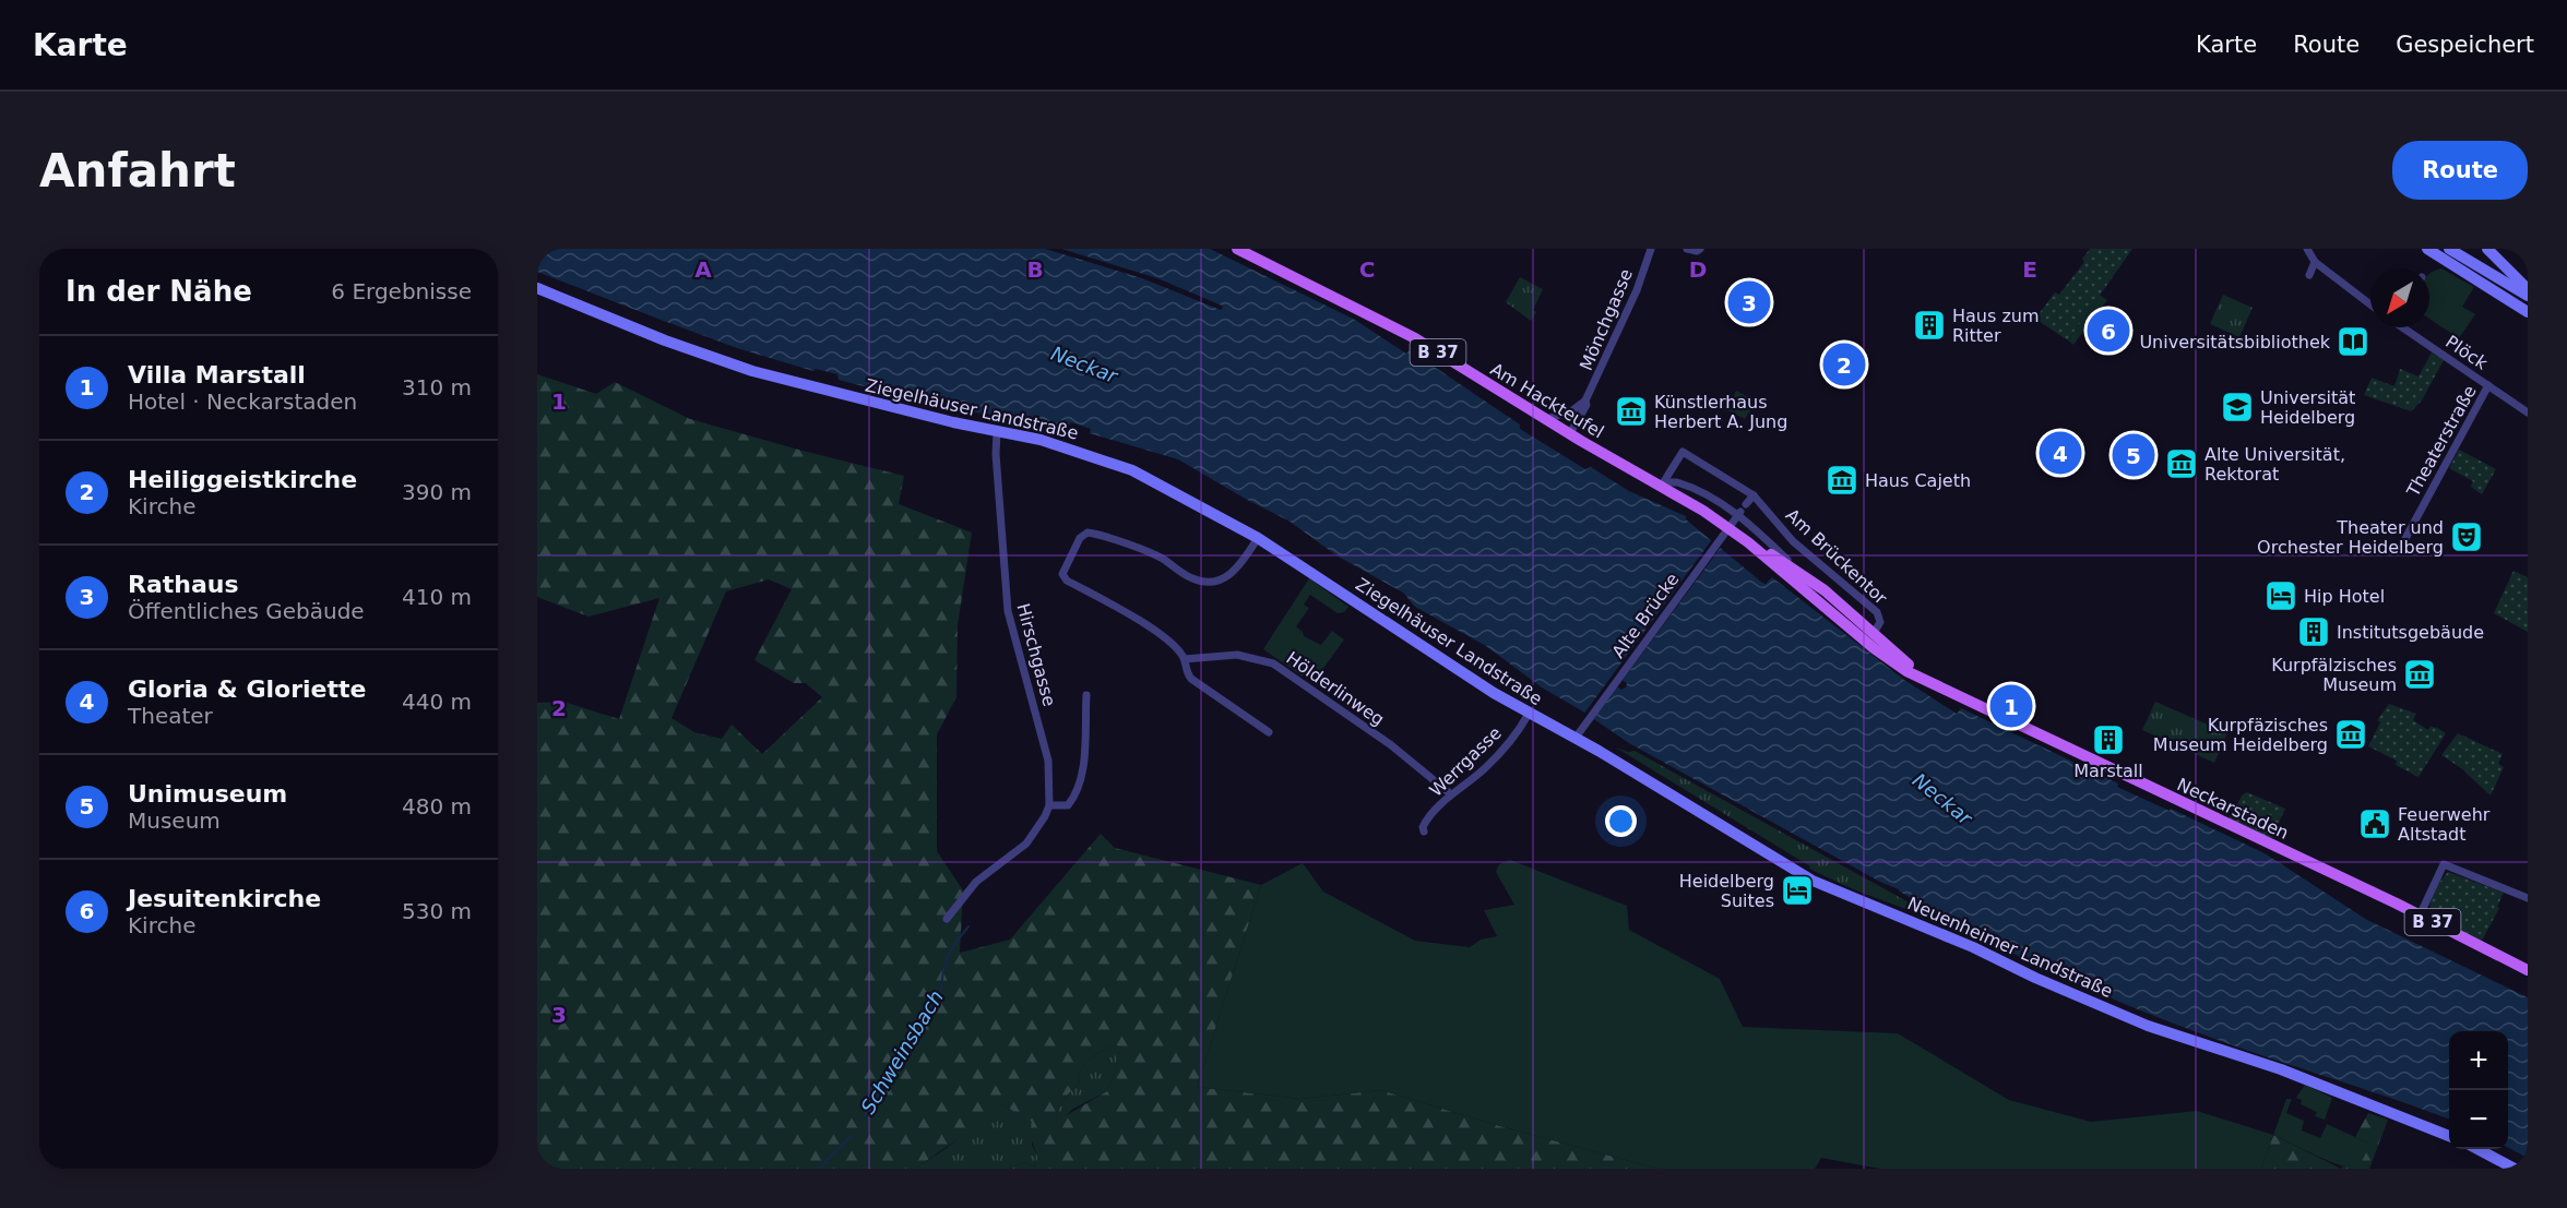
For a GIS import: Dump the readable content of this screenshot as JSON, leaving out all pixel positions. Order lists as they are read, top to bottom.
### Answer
{
  "streets": {
    "main road": [
      "B 37",
      "Am Hackteufel",
      "Ziegelhäuser Landstraße",
      "Neckarstaden",
      "Neuenheimer Landstraße"
    ],
    "street": [
      "Mönchgasse",
      "Plöck",
      "Theaterstraße",
      "Am Brückentor",
      "Alte Brücke",
      "Hirschgasse",
      "Hölderlinweg",
      "Werrgasse"
    ]
  },
  "crossings": [
    ["Mönchgasse", "Am Hackteufel"],
    ["Plöck", "Theaterstraße"],
    ["Am Hackteufel", "Am Brückentor"],
    ["Am Hackteufel", "Neckarstaden"],
    ["Ziegelhäuser Landstraße", "Alte Brücke"],
    ["Ziegelhäuser Landstraße", "Hirschgasse"],
    ["Ziegelhäuser Landstraße", "Werrgasse"],
    ["Ziegelhäuser Landstraße", "Neuenheimer Landstraße"],
    ["Am Brückentor", "Neckarstaden"],
    ["Alte Brücke", "Neuenheimer Landstraße"],
    ["Hölderlinweg", "Werrgasse"]
  ],
  "water": ["Neckar", "Schweinsbach"],
  "places": {
    "building": ["Haus zum Ritter", "Institutsgebäude", "Marstall"],
    "library": ["Universitätsbibliothek"],
    "school or university": ["Universität Heidelberg"],
    "museum": [
      "Künstlerhaus Herbert A. Jung",
      "Alte Universität, Rektorat",
      "Haus Cajeth",
      "Kurpfälzisches Museum",
      "Kurpfäzisches Museum Heidelberg"
    ],
    "theatre": ["Theater und Orchester Heidelberg"],
    "hotel": ["Hip Hotel", "Heidelberg Suites"],
    "public building": ["Feuerwehr Altstadt"]
  },
  "north": "bottom left",
  "page": {
    "header": "Karte",
    "nav": ["Karte", "Route", "Gespeichert"],
    "buttons": "Route",
    "title": "Anfahrt",
    "heading": ["In der Nähe", "6 Ergebnisse"],
    "pins": [
      "3",
      "6",
      "2",
      "4",
      "5",
      "1"
    ],
    "list": [
      {
        "mark": "1",
        "name": "Villa Marstall",
        "note": "Hotel · Neckarstaden",
        "value": "310 m"
      },
      {
        "mark": "2",
        "name": "Heiliggeistkirche",
        "note": "Kirche",
        "value": "390 m"
      },
      {
        "mark": "3",
        "name": "Rathaus",
        "note": "Öffentliches Gebäude",
        "value": "410 m"
      },
      {
        "mark": "4",
        "name": "Gloria & Gloriette",
        "note": "Theater",
        "value": "440 m"
      },
      {
        "mark": "5",
        "name": "Unimuseum",
        "note": "Museum",
        "value": "480 m"
      },
      {
        "mark": "6",
        "name": "Jesuitenkirche",
        "note": "Kirche",
        "value": "530 m"
      }
    ],
    "map_buttons": ["+", "−"]
  },
  "grid": {
    "columns": [
      "A",
      "B",
      "C",
      "D",
      "E"
    ],
    "rows": ["1", "2", "3"]
  }
}
